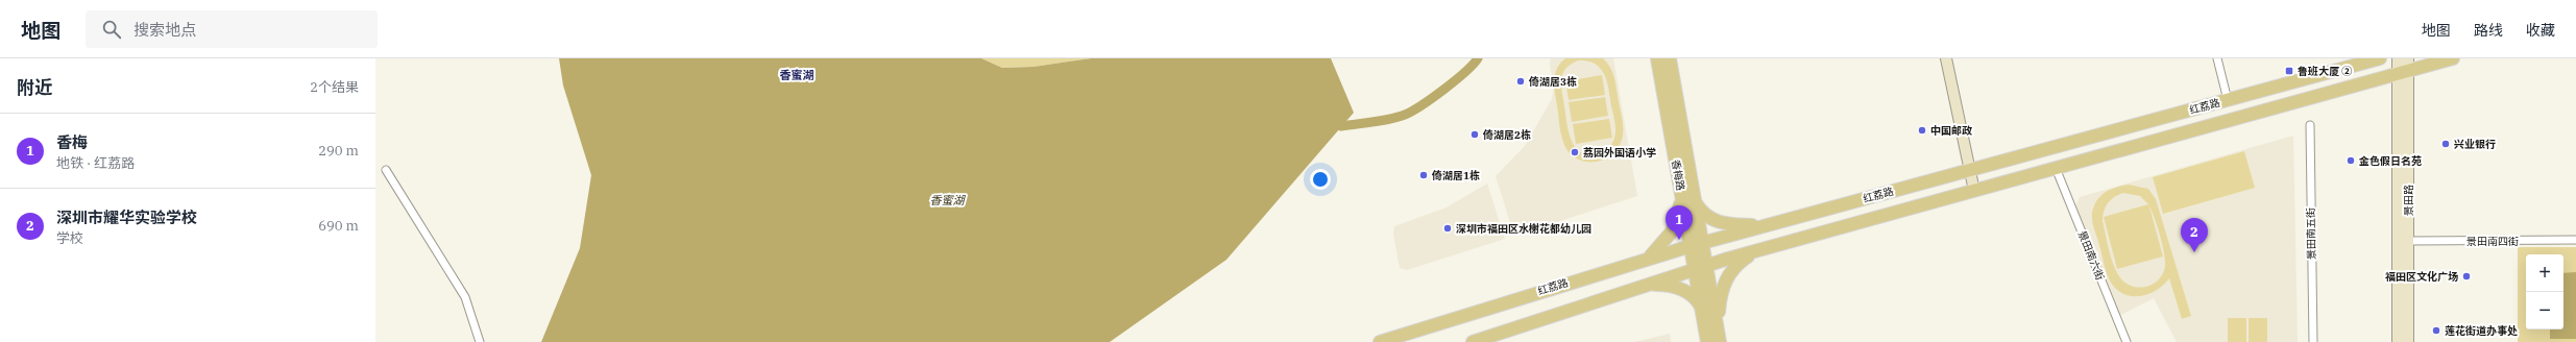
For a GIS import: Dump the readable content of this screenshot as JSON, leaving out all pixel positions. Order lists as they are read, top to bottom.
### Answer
{
  "streets": {
    "main road": ["红荔路", "香梅路", "景田路"],
    "street": ["景田南五街", "景田南四街", "景田南六街"]
  },
  "crossings": [
    ["红荔路", "香梅路"],
    ["红荔路", "景田路"],
    ["红荔路", "景田南六街"],
    ["景田路", "景田南四街"]
  ],
  "districts": ["香蜜湖"],
  "water": ["香蜜湖"],
  "places": {
    "transit": ["鲁班大厦 ②"],
    "other": [
      "倚湖居3栋",
      "中国邮政",
      "倚湖居2栋",
      "兴业银行",
      "荔园外国语小学",
      "金色假日名苑",
      "倚湖居1栋",
      "深圳市福田区水榭花都幼儿园",
      "福田区文化广场",
      "莲花街道办事处"
    ]
  },
  "page": {
    "header": "地图",
    "search": "搜索地点",
    "nav": ["地图", "路线", "收藏"],
    "heading": ["附近", "2个结果"],
    "list": [
      {
        "mark": "1",
        "name": "香梅",
        "note": "地铁 · 红荔路",
        "value": "290 m"
      },
      {
        "mark": "2",
        "name": "深圳市耀华实验学校",
        "note": "学校",
        "value": "690 m"
      }
    ],
    "pins": ["1", "2"],
    "map_buttons": ["+", "−"]
  }
}
